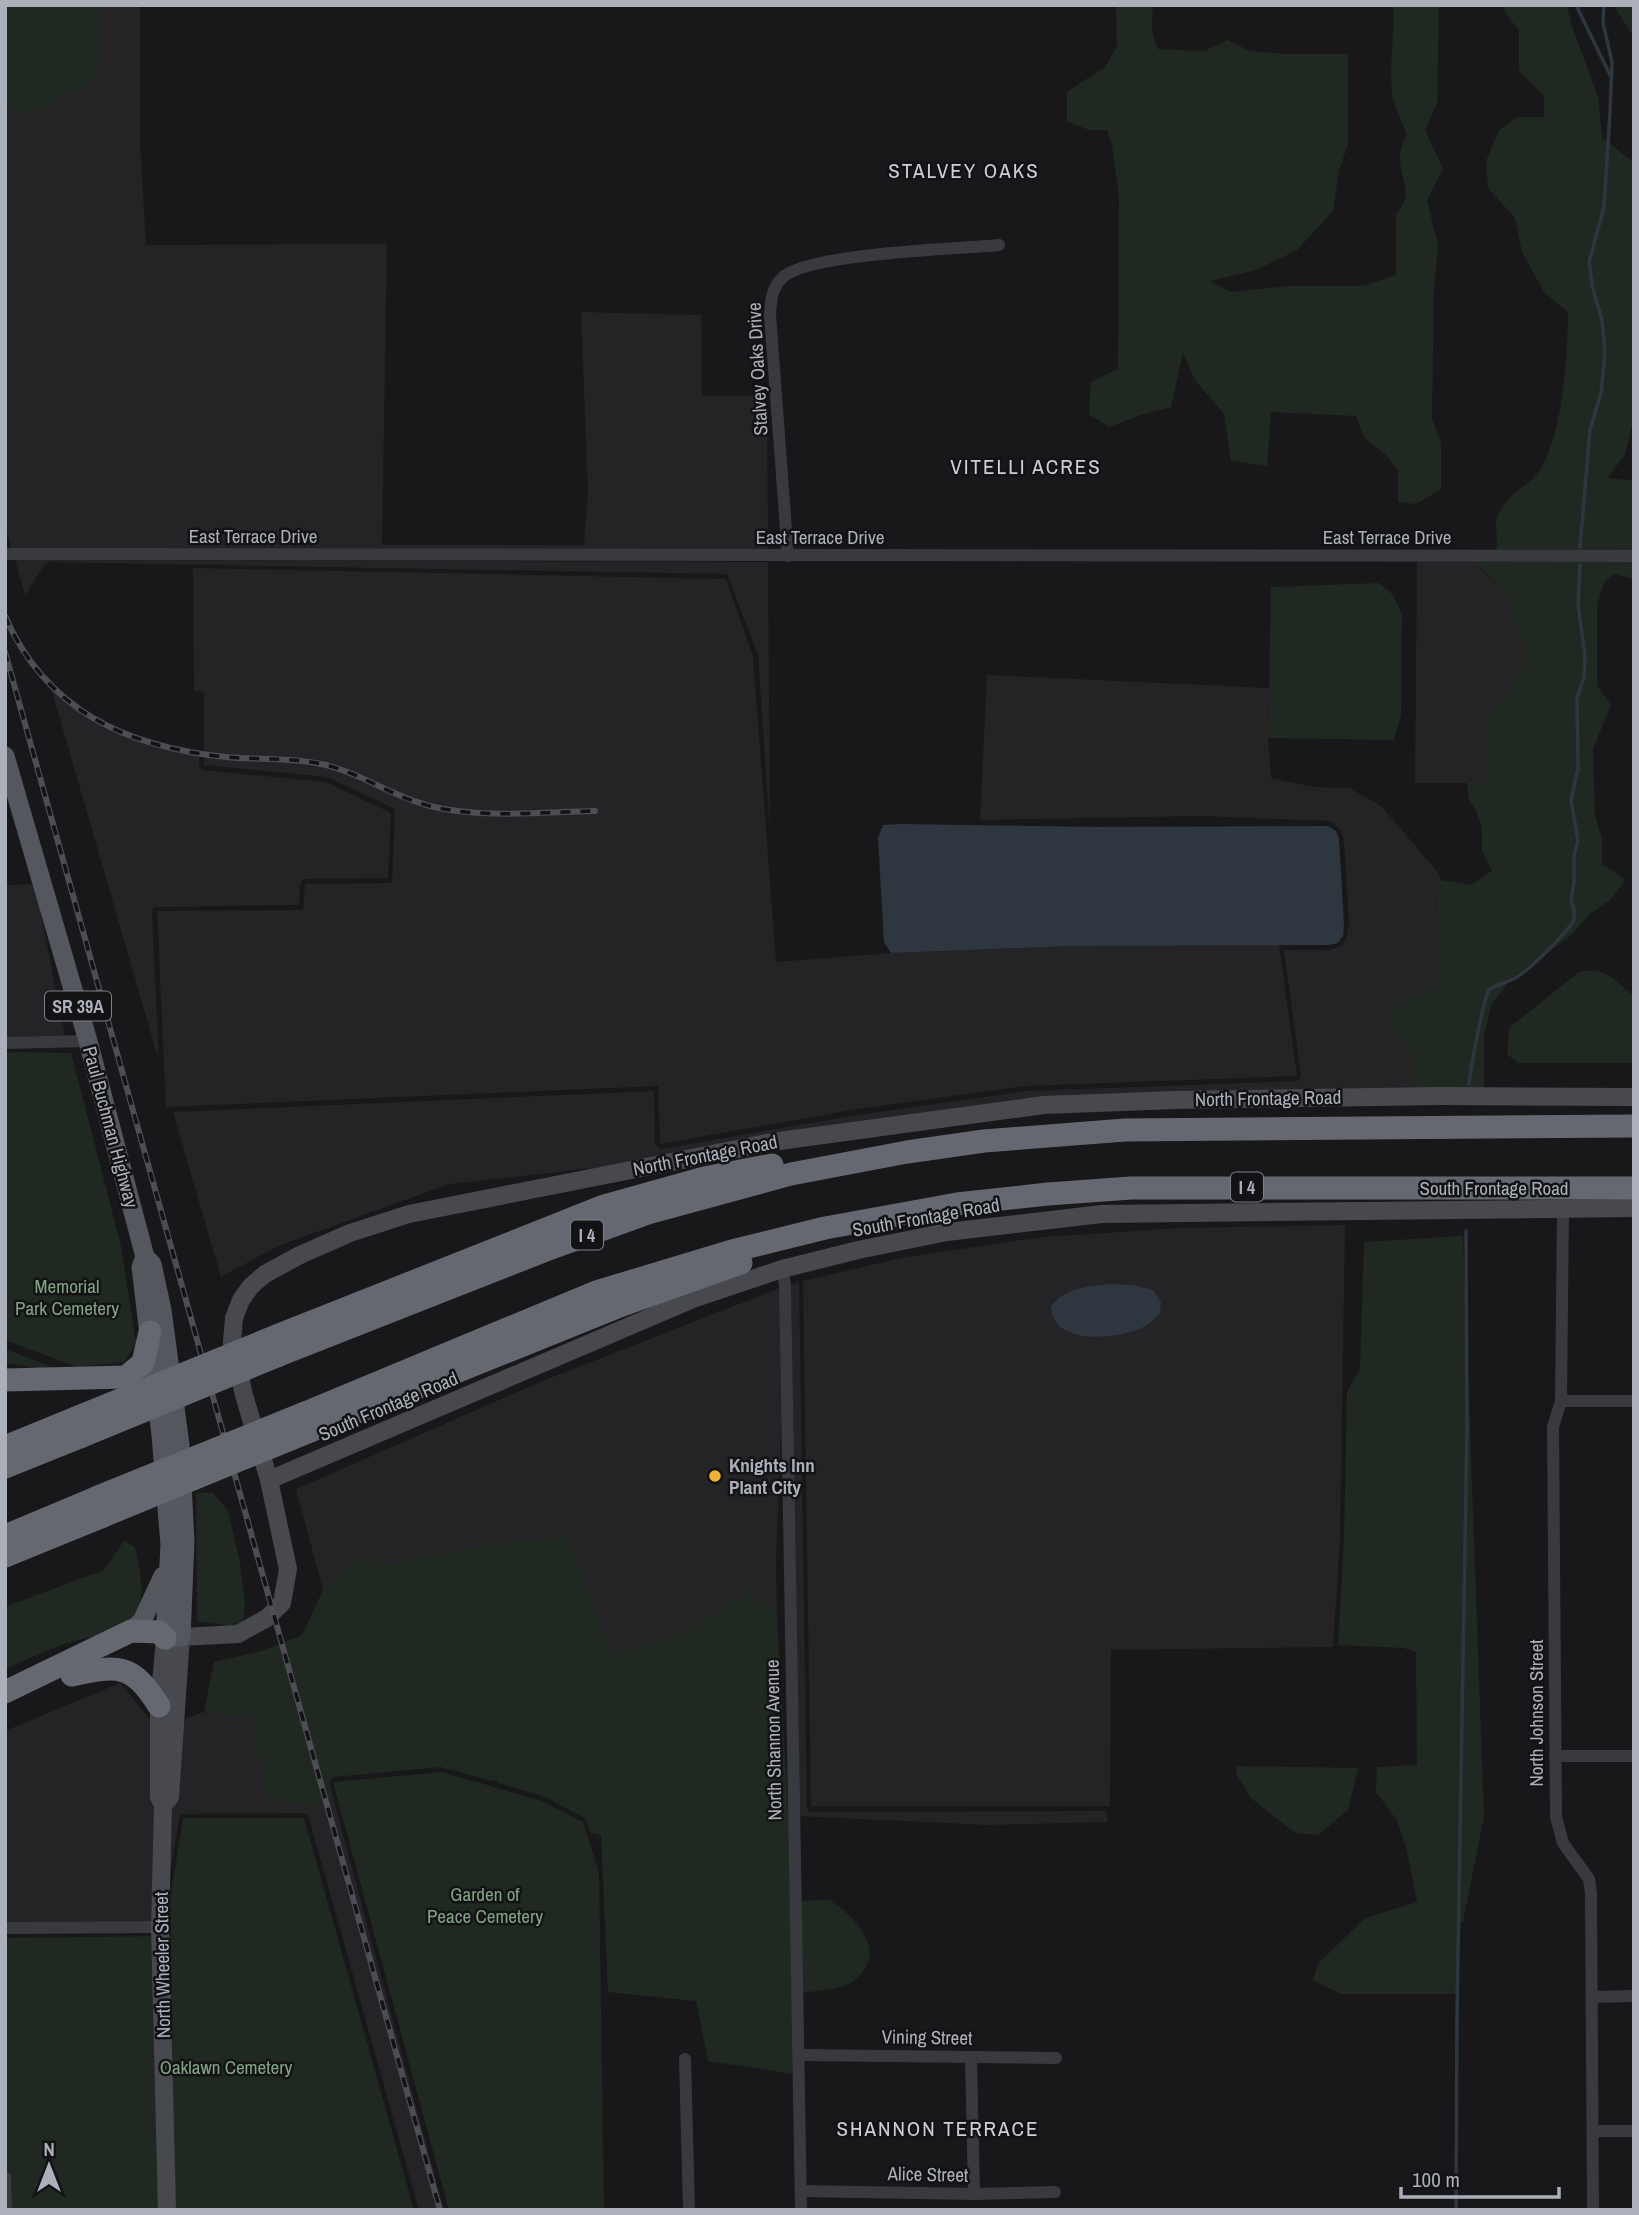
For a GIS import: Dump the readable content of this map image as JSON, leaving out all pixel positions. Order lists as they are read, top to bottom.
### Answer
{
  "streets": {
    "highway": ["I 4"],
    "main road": ["SR 39A", "Paul Buchman Highway", "North Wheeler Street"],
    "street": [
      "Stalvey Oaks Drive",
      "East Terrace Drive",
      "North Frontage Road",
      "South Frontage Road",
      "North Johnson Street",
      "North Shannon Avenue",
      "Vining Street",
      "Alice Street"
    ]
  },
  "crossings": [
    ["Stalvey Oaks Drive", "East Terrace Drive"],
    ["North Frontage Road", "South Frontage Road"],
    ["North Frontage Road", "North Wheeler Street"],
    ["Paul Buchman Highway", "North Wheeler Street"],
    ["South Frontage Road", "North Johnson Street"],
    ["South Frontage Road", "North Shannon Avenue"],
    ["North Shannon Avenue", "Vining Street"],
    ["North Shannon Avenue", "Alice Street"]
  ],
  "districts": ["STALVEY OAKS", "VITELLI ACRES", "SHANNON TERRACE"],
  "parks": ["Memorial Park Cemetery", "Garden of Peace Cemetery", "Oaklawn Cemetery"],
  "places": ["Knights Inn Plant City"],
  "scale_bar": "100 m",
  "north": "top"
}
